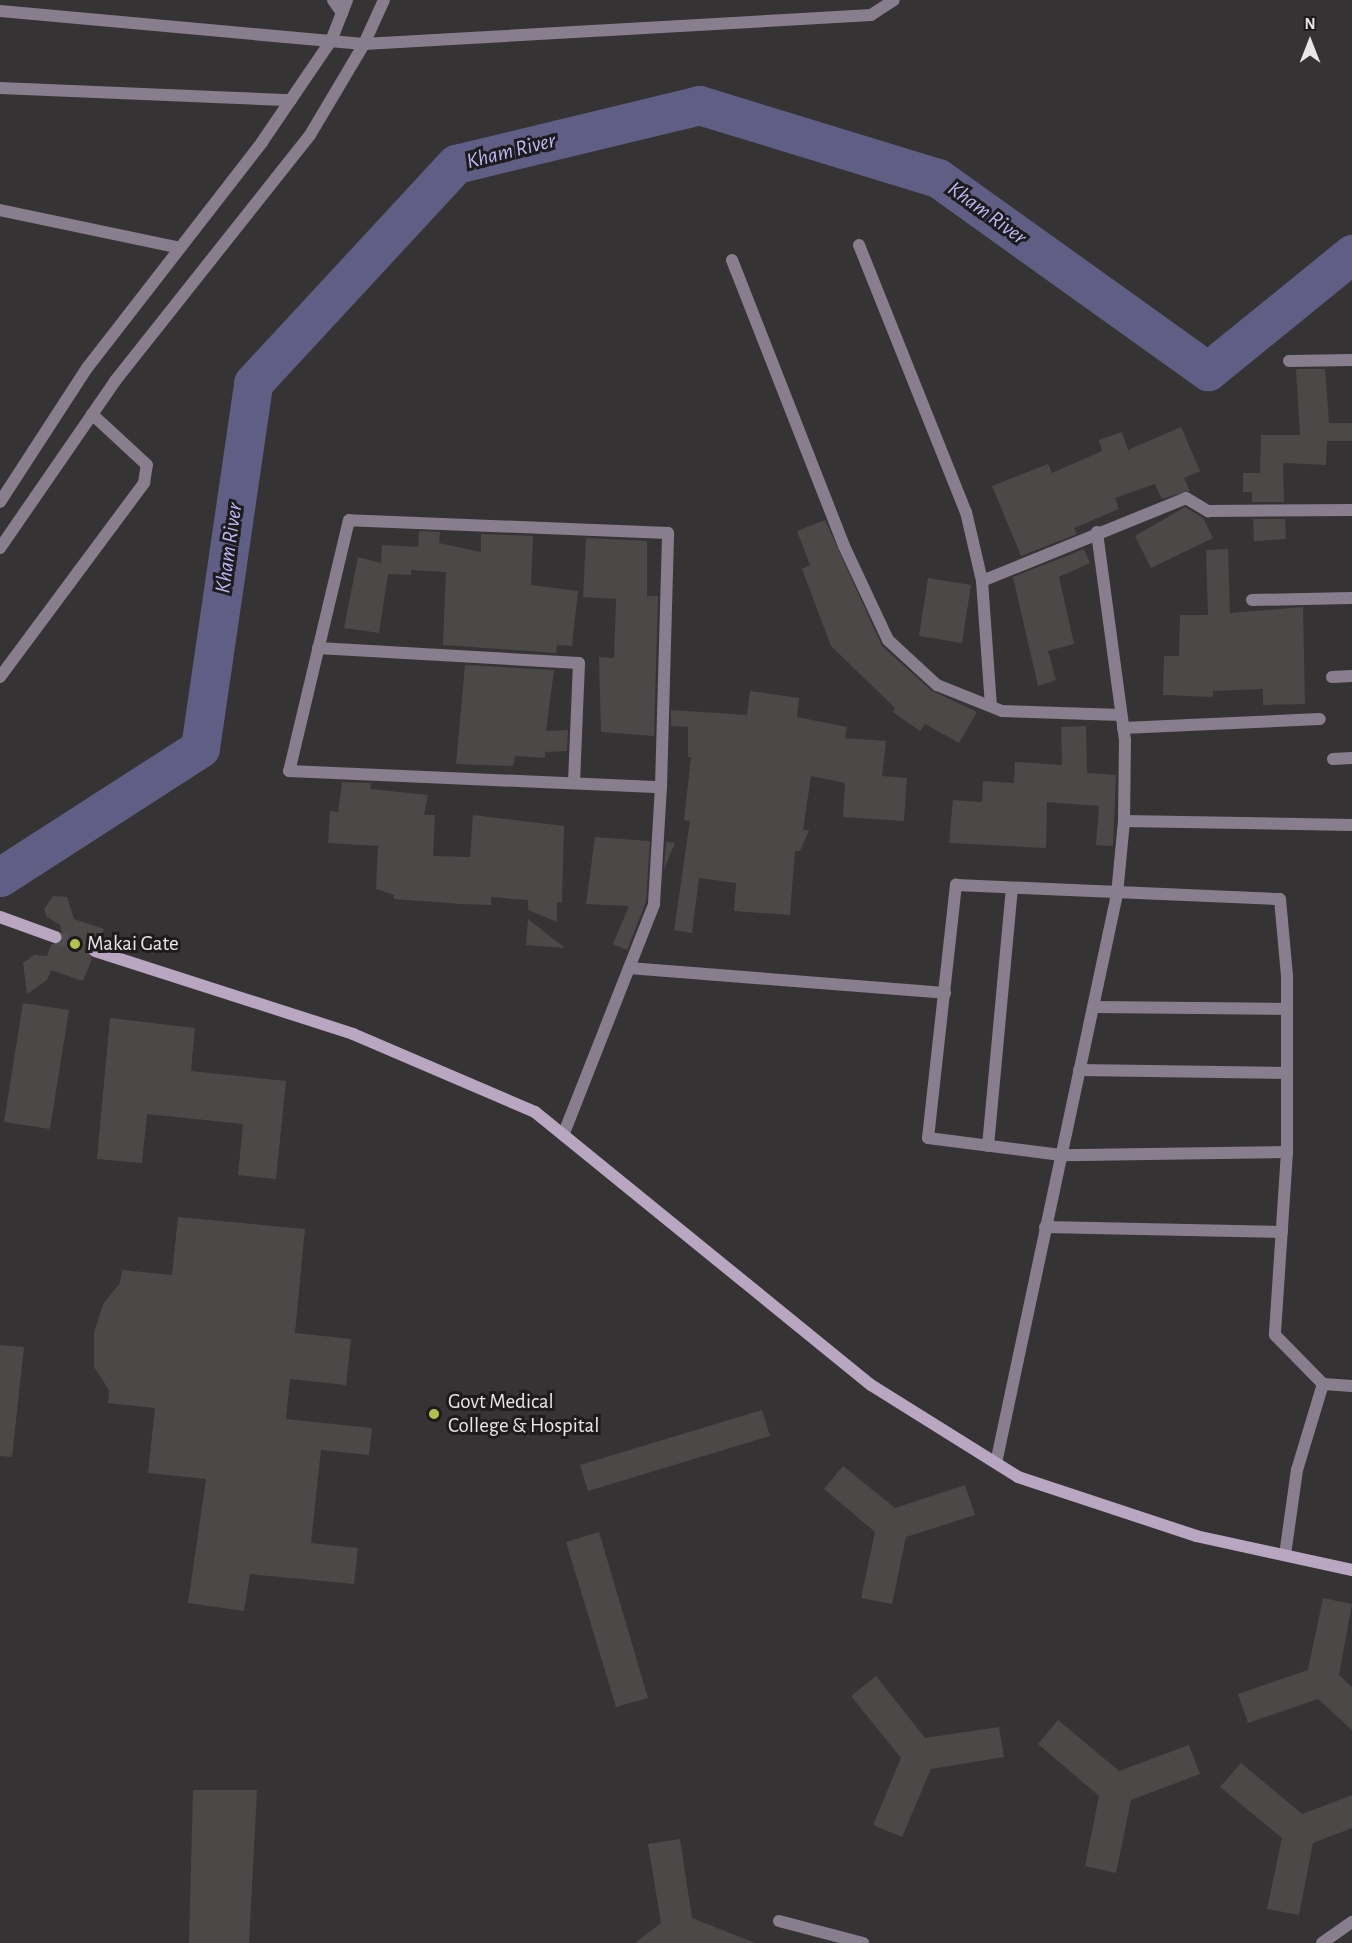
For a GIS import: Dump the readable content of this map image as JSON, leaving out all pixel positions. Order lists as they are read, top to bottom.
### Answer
{
  "water": ["Kham River"],
  "places": ["Makai Gate", "Govt Medical College & Hospital"],
  "north": "top"
}
